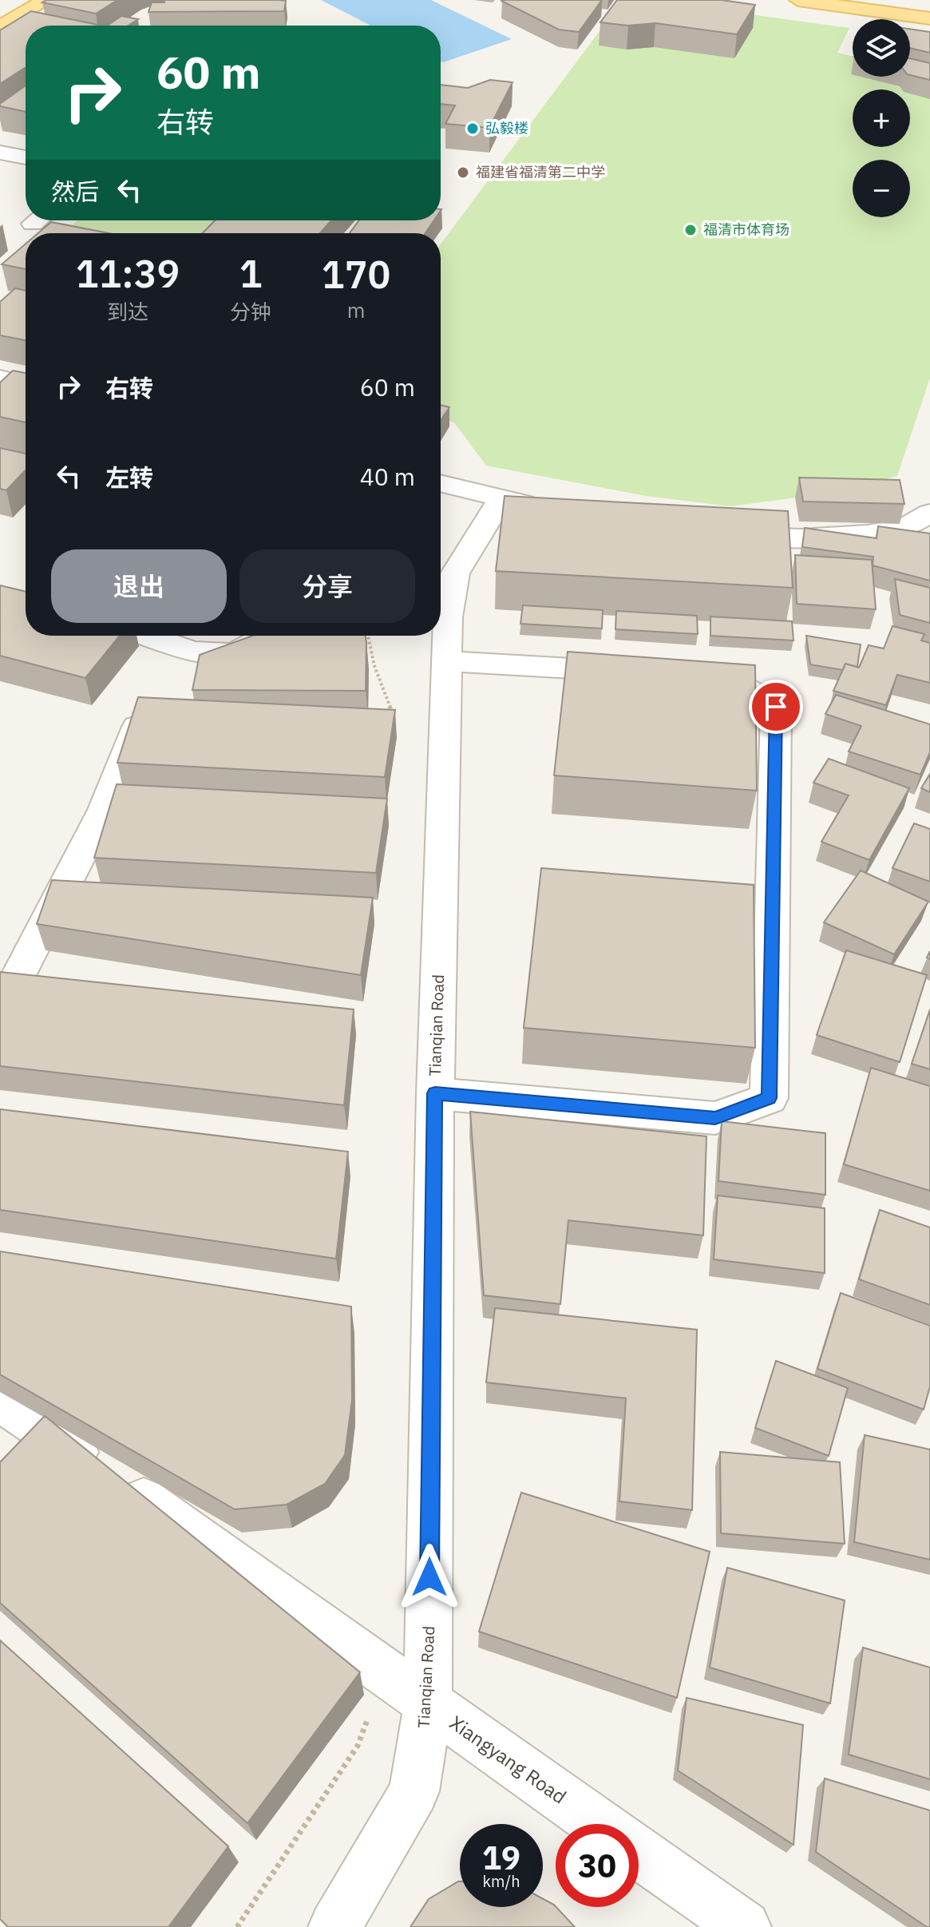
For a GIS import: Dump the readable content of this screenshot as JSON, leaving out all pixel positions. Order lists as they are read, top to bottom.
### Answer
{
  "streets": {
    "street": ["Tianqian Road", "Xiangyang Road"]
  },
  "crossings": [
    ["Tianqian Road", "Xiangyang Road"]
  ],
  "places": ["弘毅楼", "福建省福清第二中学", "福清市体育场"],
  "page": {
    "map_buttons": ["+", "−"],
    "turn": ["60 m", "右转"],
    "then": "然后",
    "eta": [
      "11:39",
      "到达",
      "1",
      "分钟",
      "170",
      "m"
    ],
    "list": [
      {
        "name": "右转",
        "value": "60 m"
      },
      {
        "name": "左转",
        "value": "40 m"
      }
    ],
    "buttons": ["退出", "分享"],
    "speed": "19 km/h",
    "limit": "30"
  }
}
